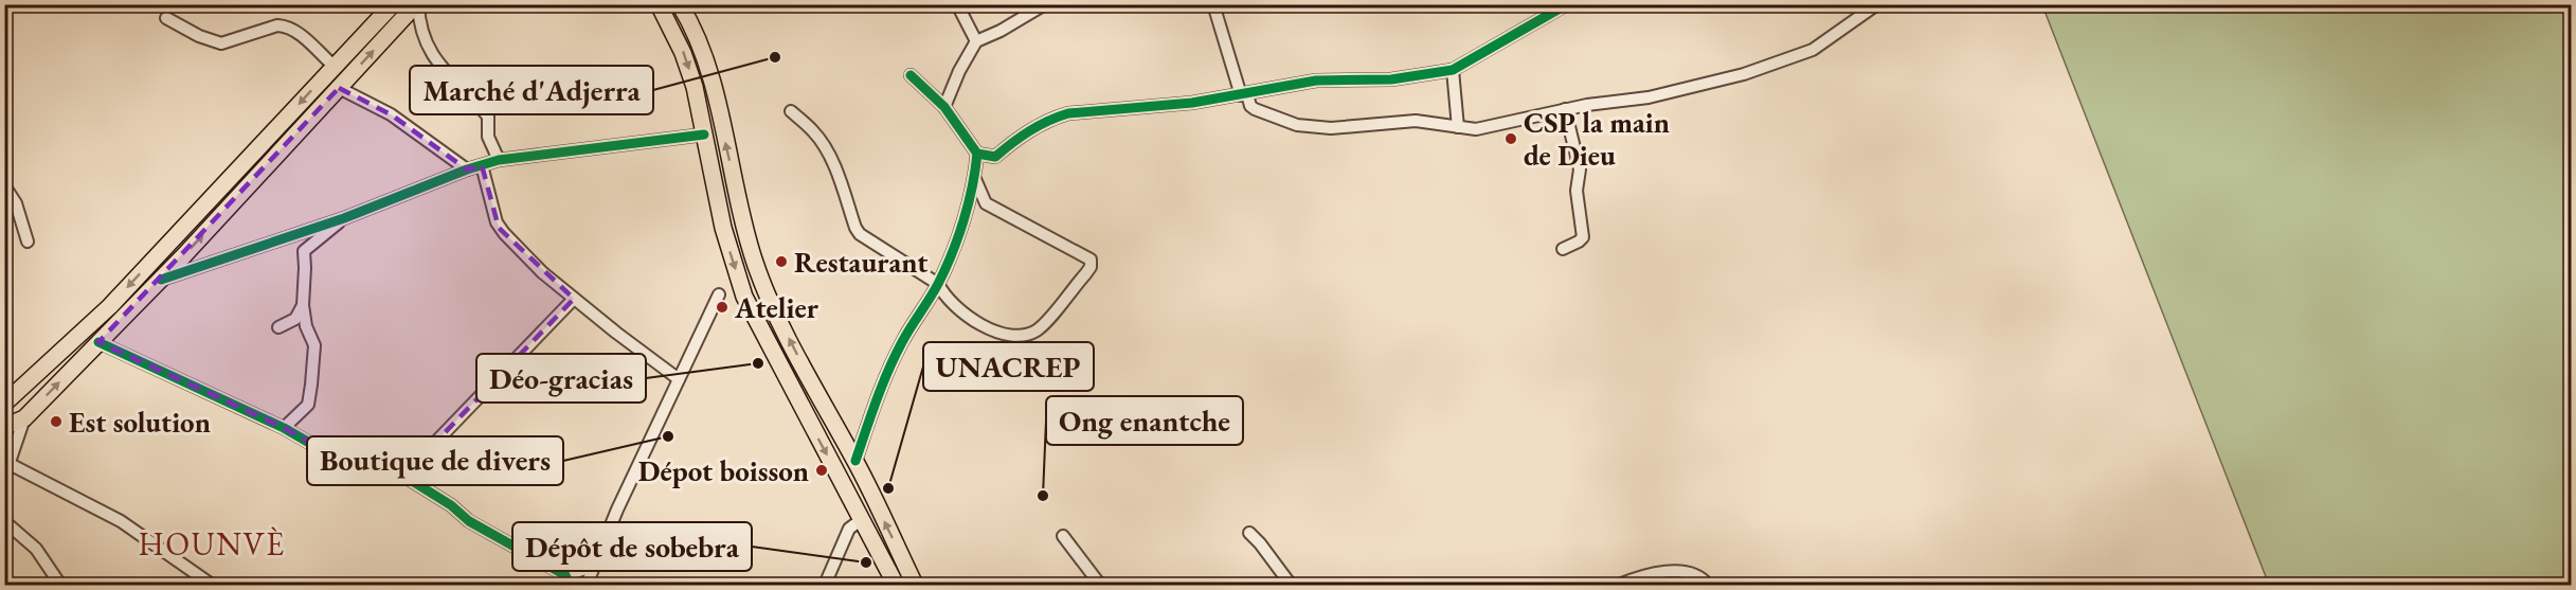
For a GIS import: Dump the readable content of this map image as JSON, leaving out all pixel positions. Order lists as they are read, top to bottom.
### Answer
{
  "districts": ["HOUNVÈ"],
  "places": [
    "Marché d'Adjerra",
    "CSP la main de Dieu",
    "Restaurant",
    "Atelier",
    "Déo-gracias",
    "Est solution",
    "Boutique de divers",
    "Dépot boisson",
    "UNACREP",
    "Ong enantche",
    "Dépôt de sobebra"
  ]
}
